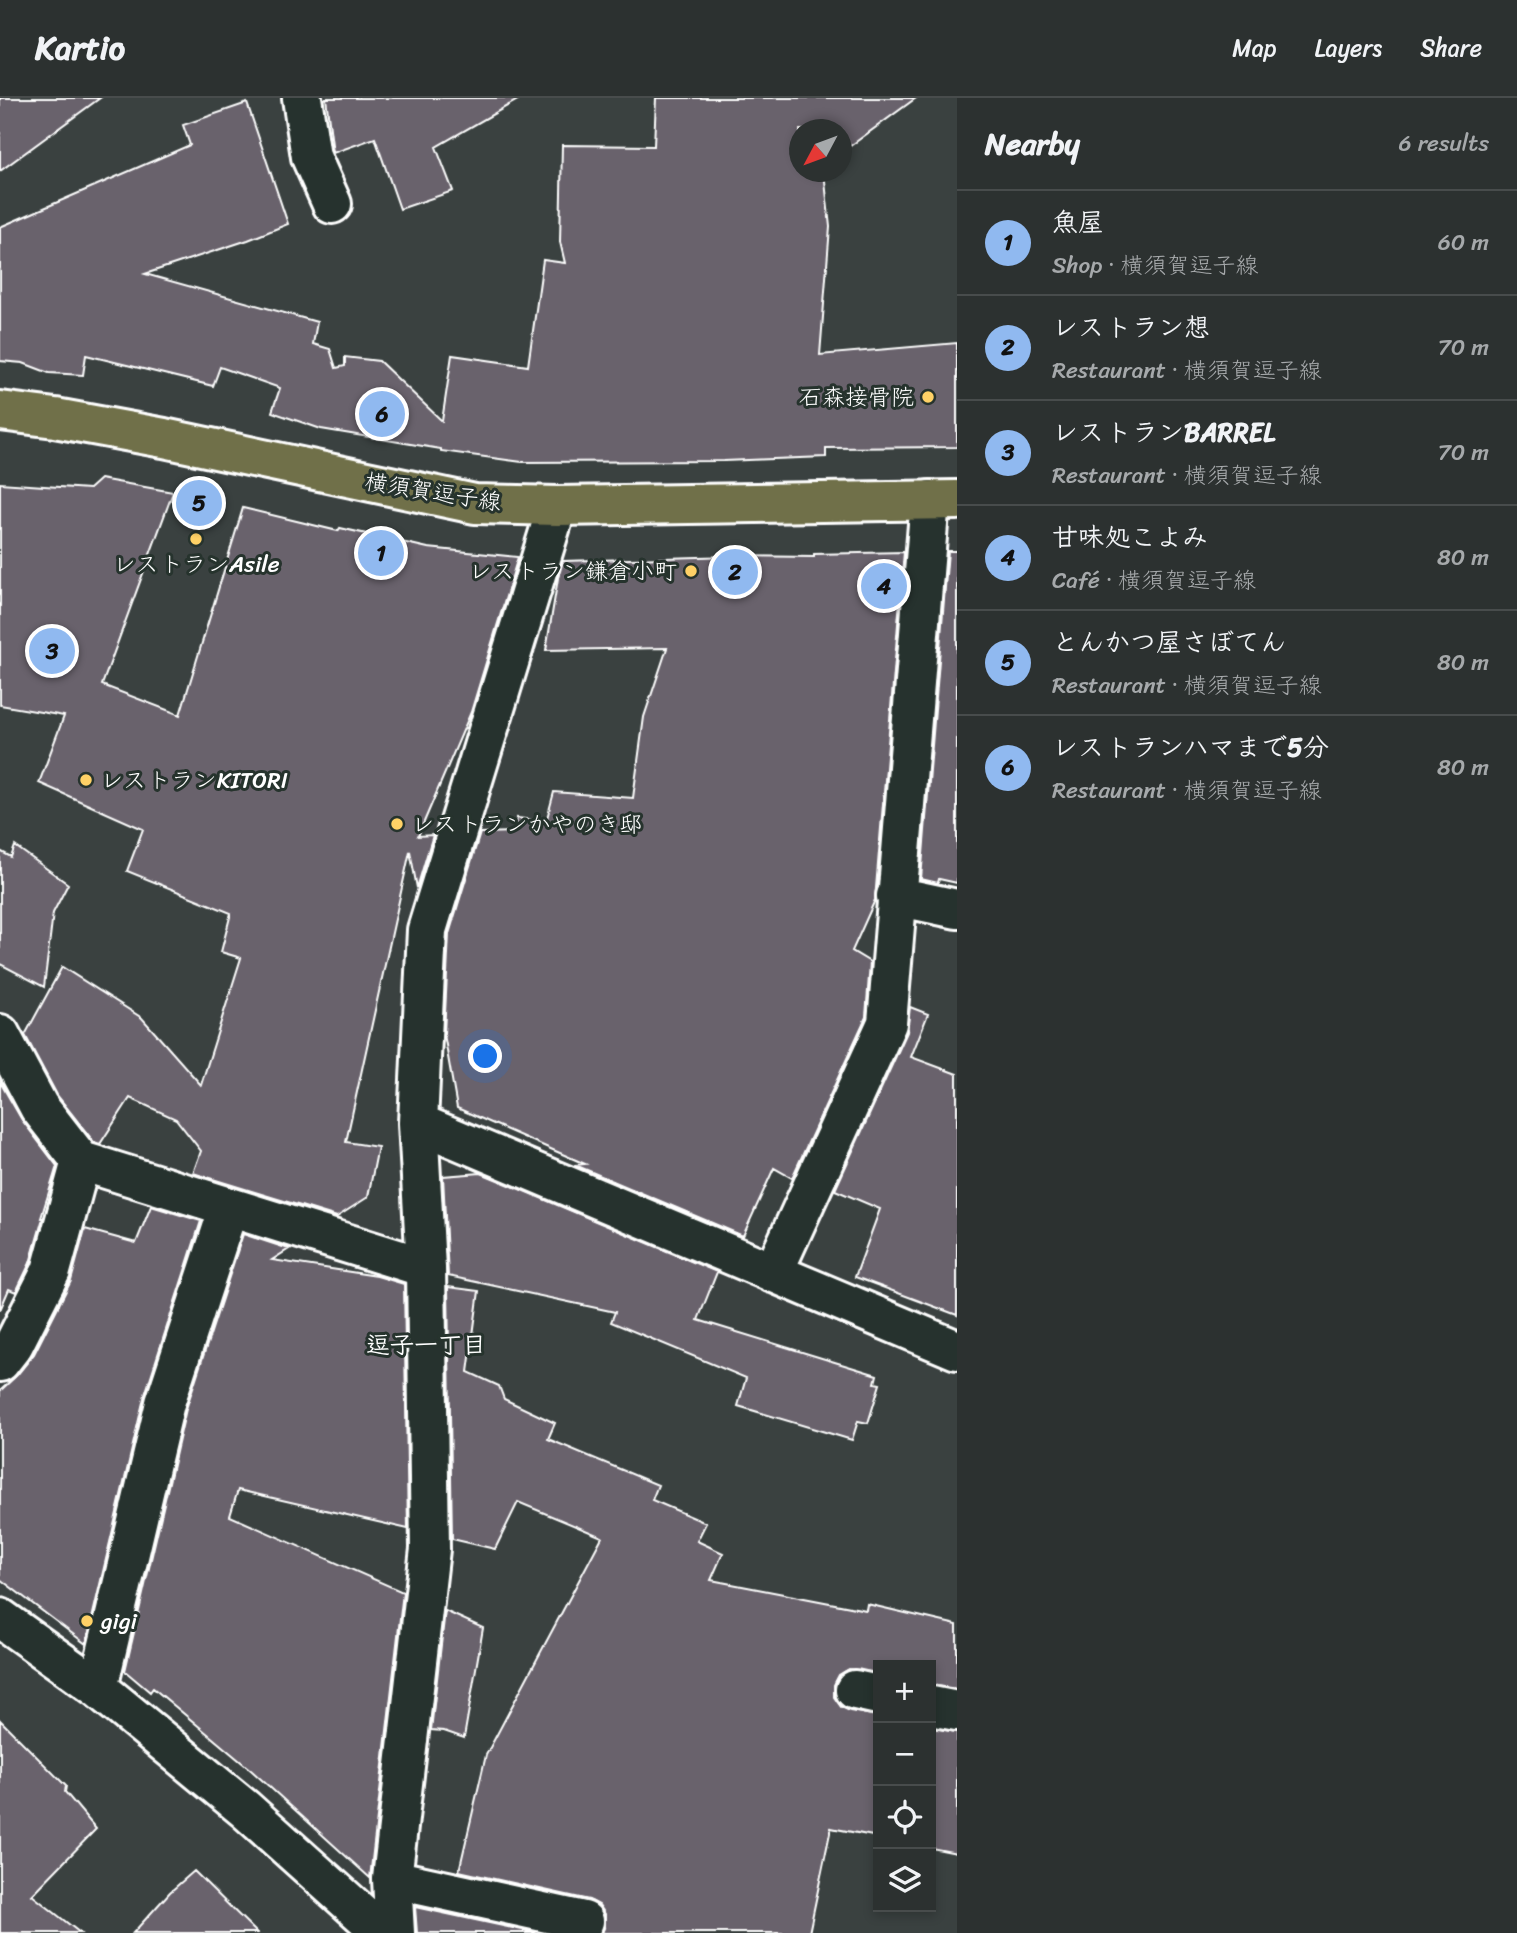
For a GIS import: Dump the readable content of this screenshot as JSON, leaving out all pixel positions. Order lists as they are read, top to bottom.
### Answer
{
  "streets": {
    "main road": ["横須賀逗子線"]
  },
  "districts": ["逗子一丁目"],
  "places": [
    "石森接骨院",
    "レストランAsile",
    "レストラン鎌倉小町",
    "レストランKITORI",
    "レストランかやのき邸",
    "gigi"
  ],
  "north": "bottom left",
  "page": {
    "header": "Kartio",
    "nav": ["Map", "Layers", "Share"],
    "heading": ["Nearby", "6 results"],
    "list": [
      {
        "mark": "1",
        "name": "魚屋",
        "note": "Shop · 横須賀逗子線",
        "value": "60 m"
      },
      {
        "mark": "2",
        "name": "レストラン想",
        "note": "Restaurant · 横須賀逗子線",
        "value": "70 m"
      },
      {
        "mark": "3",
        "name": "レストランBARREL",
        "note": "Restaurant · 横須賀逗子線",
        "value": "70 m"
      },
      {
        "mark": "4",
        "name": "甘味処こよみ",
        "note": "Café · 横須賀逗子線",
        "value": "80 m"
      },
      {
        "mark": "5",
        "name": "とんかつ屋さぼてん",
        "note": "Restaurant · 横須賀逗子線",
        "value": "80 m"
      },
      {
        "mark": "6",
        "name": "レストランハマまで5分",
        "note": "Restaurant · 横須賀逗子線",
        "value": "80 m"
      }
    ],
    "pins": [
      "6",
      "5",
      "1",
      "2",
      "4",
      "3"
    ],
    "map_buttons": ["+", "−"]
  }
}
